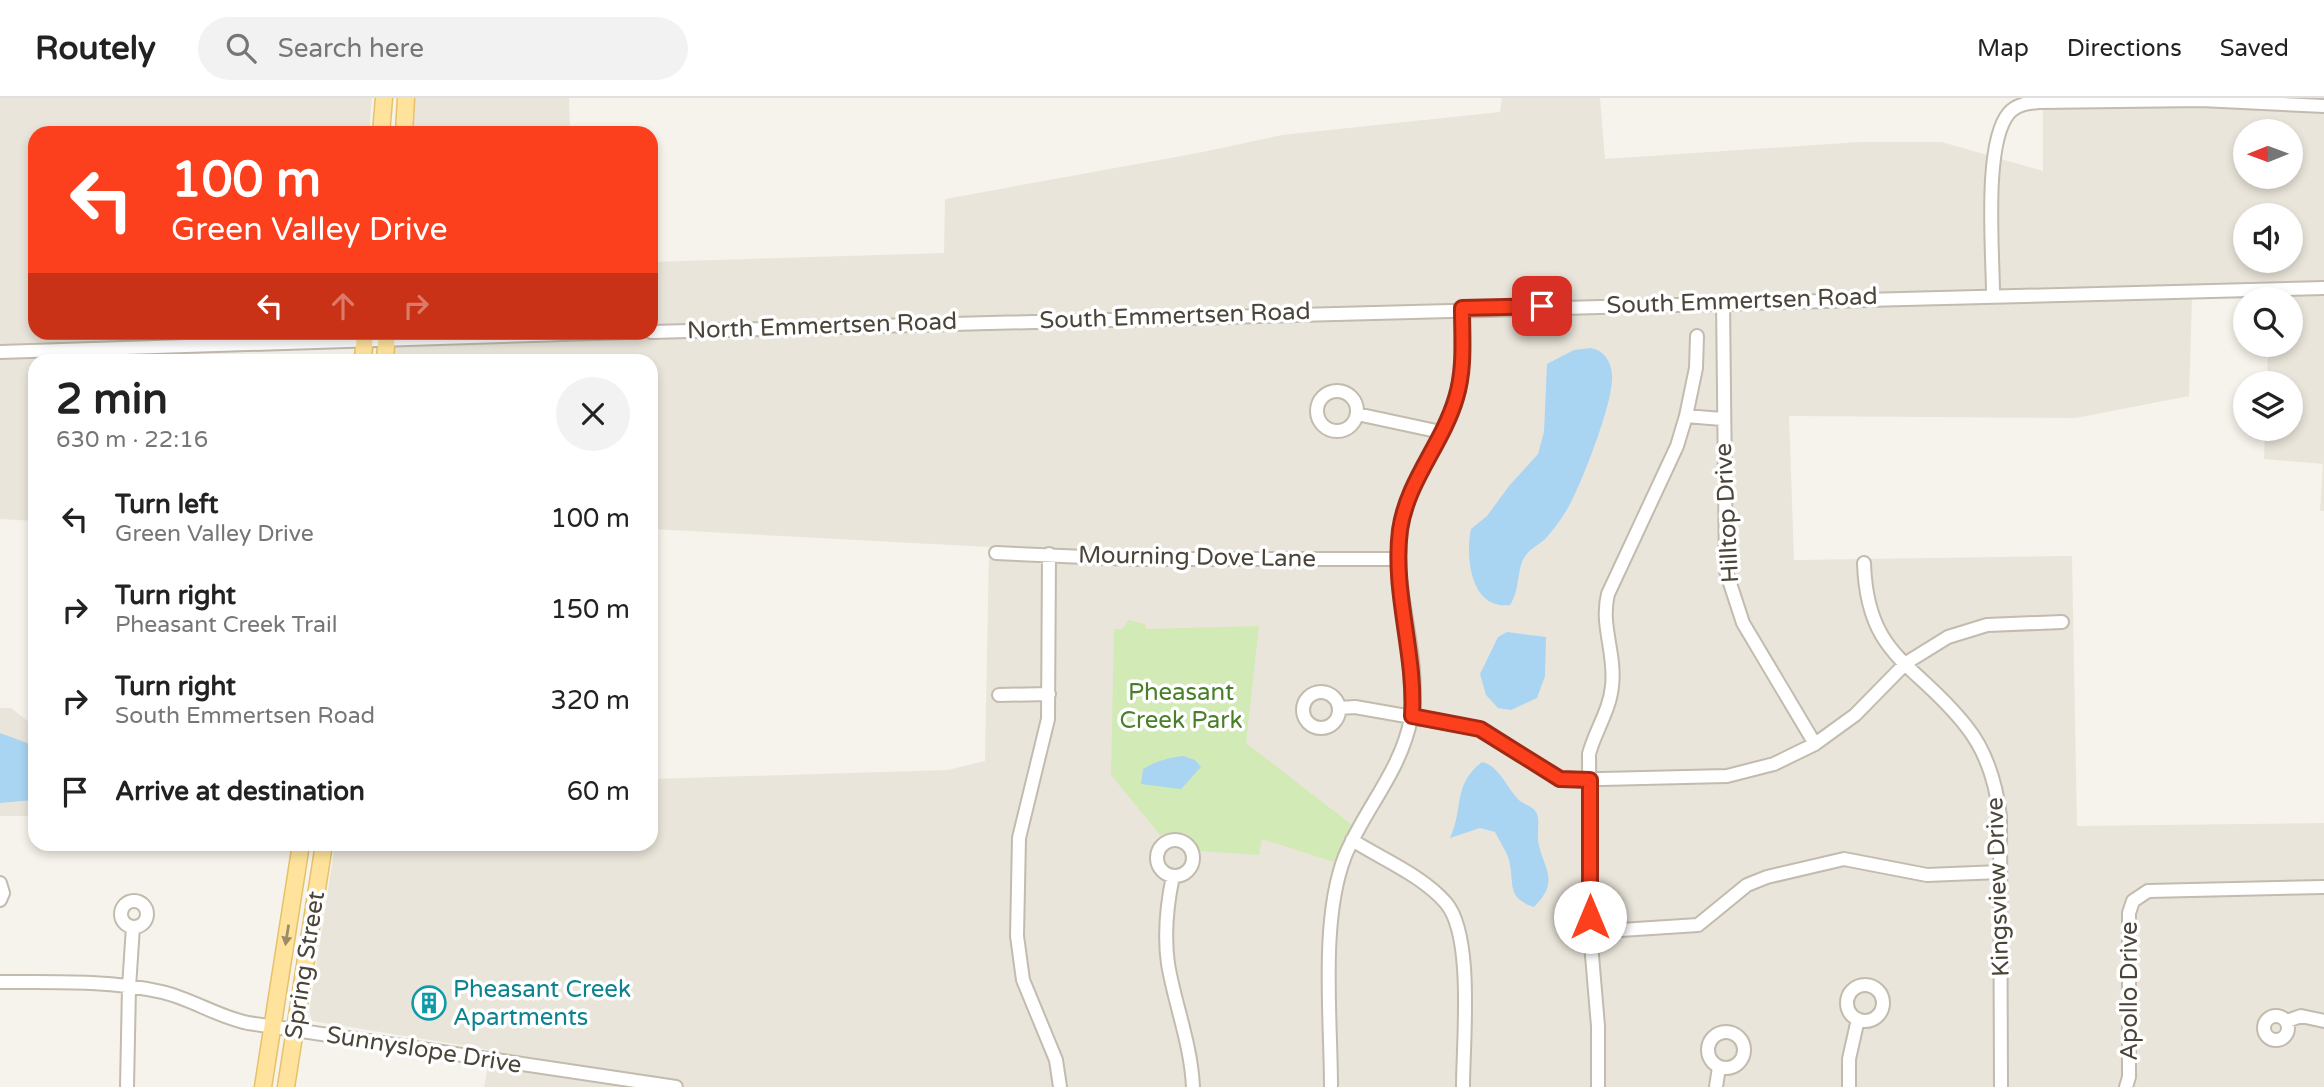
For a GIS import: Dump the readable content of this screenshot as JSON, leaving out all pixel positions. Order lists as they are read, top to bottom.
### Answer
{
  "streets": {
    "main road": ["Spring Street"],
    "street": [
      "South Emmertsen Road",
      "North Emmertsen Road",
      "Hilltop Drive",
      "Mourning Dove Lane",
      "Kingsview Drive",
      "Apollo Drive",
      "Sunnyslope Drive"
    ]
  },
  "crossings": [
    ["South Emmertsen Road", "North Emmertsen Road"],
    ["South Emmertsen Road", "Hilltop Drive"],
    ["Spring Street", "Sunnyslope Drive"]
  ],
  "parks": ["Pheasant Creek Park"],
  "places": {
    "building": ["Pheasant Creek Apartments"]
  },
  "north": "left",
  "page": {
    "header": "Routely",
    "search": "Search here",
    "nav": ["Map", "Directions", "Saved"],
    "turn": ["100 m", "Green Valley Drive"],
    "heading": ["2 min", "630 m · 22:16"],
    "list": [
      {
        "name": "Turn left",
        "note": "Green Valley Drive",
        "value": "100 m"
      },
      {
        "name": "Turn right",
        "note": "Pheasant Creek Trail",
        "value": "150 m"
      },
      {
        "name": "Turn right",
        "note": "South Emmertsen Road",
        "value": "320 m"
      },
      {
        "name": "Arrive at destination",
        "value": "60 m"
      }
    ]
  }
}
